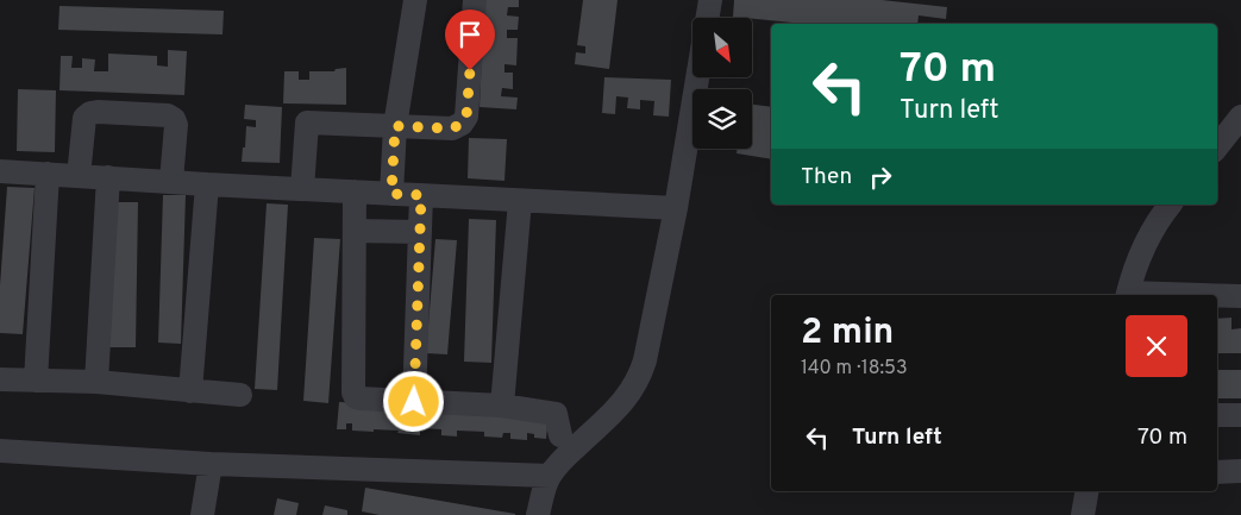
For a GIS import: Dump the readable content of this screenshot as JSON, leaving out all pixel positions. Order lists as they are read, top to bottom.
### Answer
{
  "north": "bottom right",
  "page": {
    "turn": ["70 m", "Turn left"],
    "then": "Then",
    "heading": ["2 min", "140 m · 18:53"],
    "list": [
      {
        "name": "Turn left",
        "value": "70 m"
      }
    ]
  }
}
